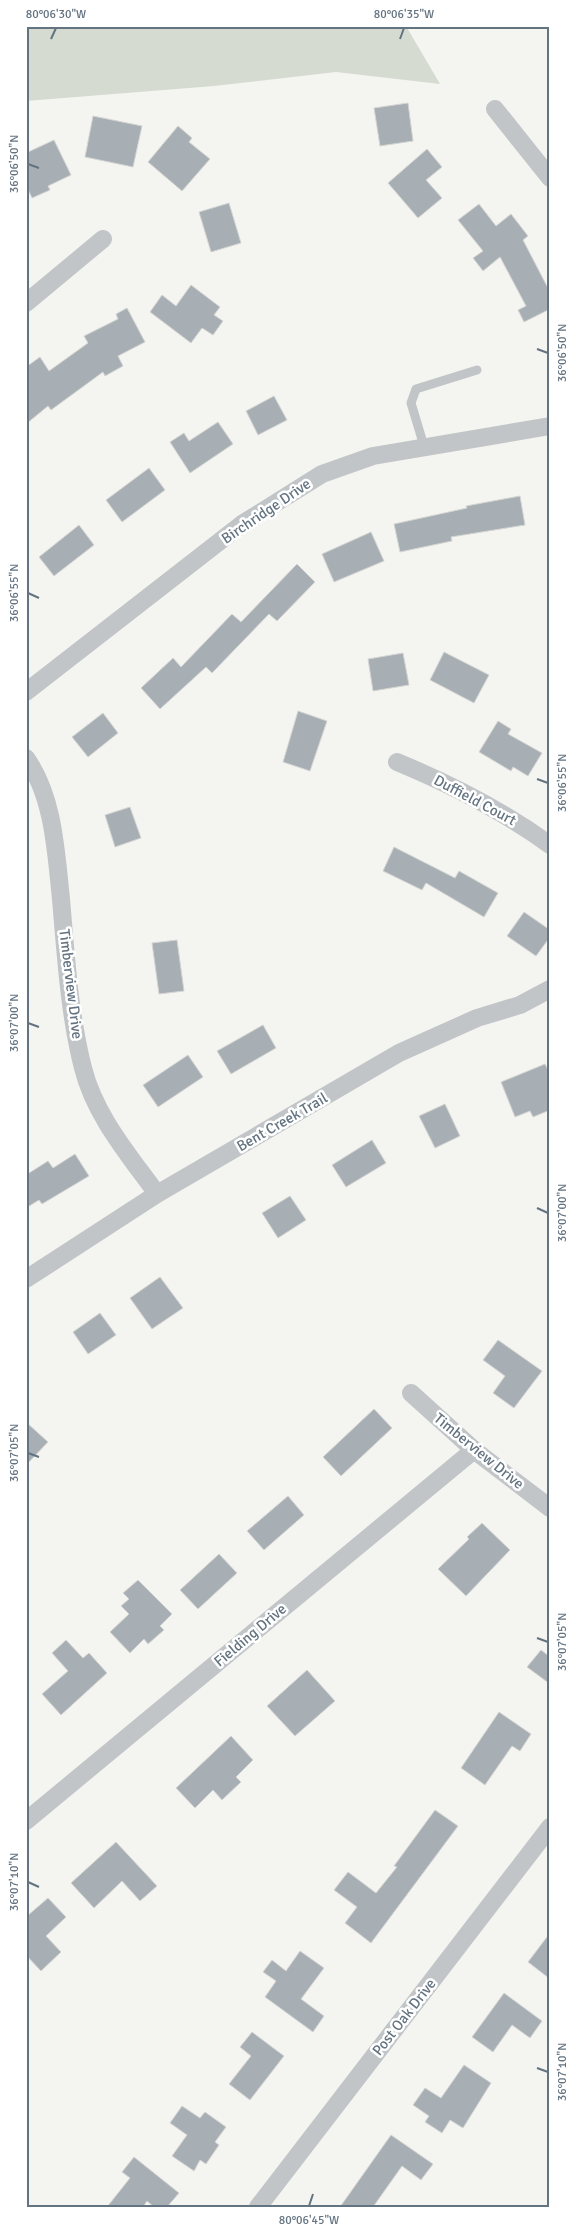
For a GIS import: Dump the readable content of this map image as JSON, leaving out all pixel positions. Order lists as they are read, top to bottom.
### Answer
{
  "streets": {
    "street": [
      "Birchridge Drive",
      "Duffield Court",
      "Timberview Drive",
      "Bent Creek Trail",
      "Fielding Drive",
      "Post Oak Drive"
    ]
  },
  "crossings": [
    ["Timberview Drive", "Bent Creek Trail"],
    ["Timberview Drive", "Fielding Drive"]
  ],
  "coordinates": [
    "80°06'30\"W",
    "80°06'35\"W",
    "36°06'50\"N",
    "36°06'55\"N",
    "36°07'00\"N",
    "36°07'05\"N",
    "36°07'10\"N",
    "80°06'45\"W"
  ]
}
